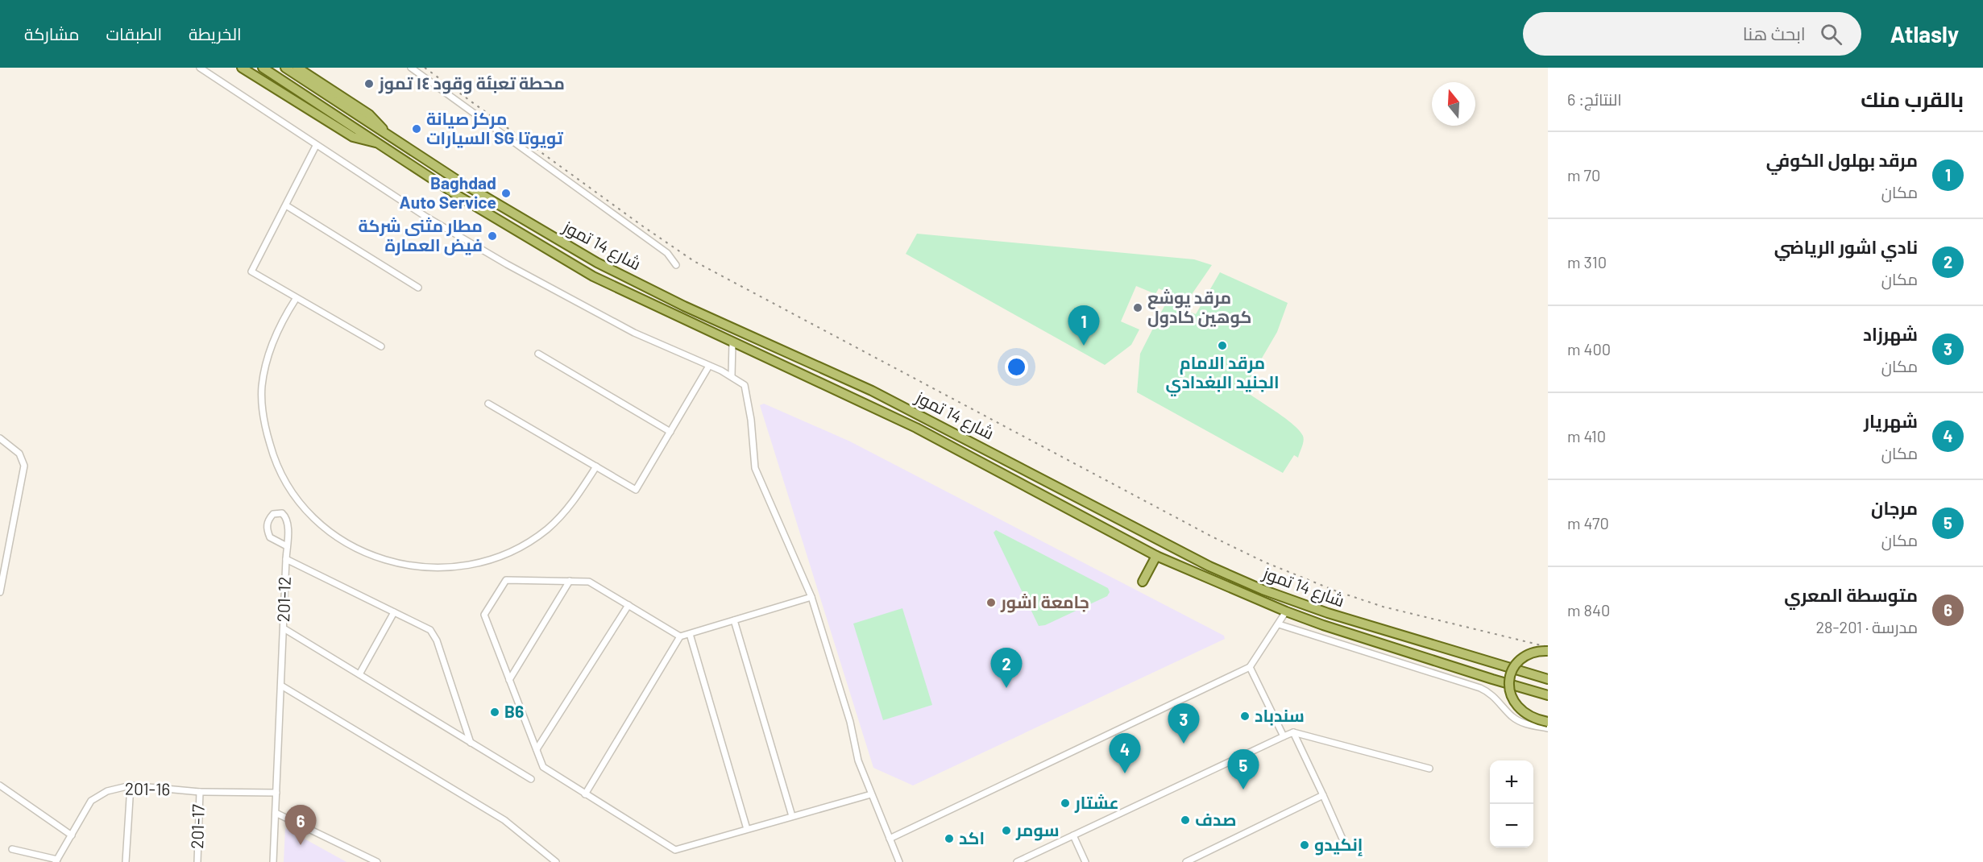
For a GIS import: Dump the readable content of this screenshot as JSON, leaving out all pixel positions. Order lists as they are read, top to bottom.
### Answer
{
  "streets": {
    "main road": ["شارع 14 تموز"],
    "street": ["201-12", "201-16", "201-17"]
  },
  "crossings": [
    ["201-12", "201-16"],
    ["201-16", "201-17"]
  ],
  "places": [
    "محطة تعبئة وقود ١٤ تموز",
    "مركز صيانة السيارات SG تويوتا",
    "Baghdad Auto Service",
    "مطار مثنى شركة فيض العمارة",
    "مرقد يوشع كوهين كادول",
    "مرقد الامام الجنيد البغدادي",
    "جامعة اشور",
    "B6",
    "سندباد",
    "عشتار",
    "صدف",
    "سومر",
    "اكد",
    "إنكيدو"
  ],
  "north": "top",
  "page": {
    "header": "Atlasly",
    "search": "ابحث هنا",
    "nav": ["الخريطة", "الطبقات", "مشاركة"],
    "heading": ["بالقرب منك", "النتائج: 6"],
    "list": [
      {
        "mark": "1",
        "name": "مرقد بهلول الكوفي",
        "note": "مكان",
        "value": "70 m"
      },
      {
        "mark": "2",
        "name": "نادي اشور الرياضي",
        "note": "مكان",
        "value": "310 m"
      },
      {
        "mark": "3",
        "name": "شهرزاد",
        "note": "مكان",
        "value": "400 m"
      },
      {
        "mark": "4",
        "name": "شهريار",
        "note": "مكان",
        "value": "410 m"
      },
      {
        "mark": "5",
        "name": "مرجان",
        "note": "مكان",
        "value": "470 m"
      },
      {
        "mark": "6",
        "name": "متوسطة المعري",
        "note": "مدرسة · 201-28",
        "value": "840 m"
      }
    ],
    "pins": [
      "1",
      "2",
      "3",
      "4",
      "5",
      "6"
    ],
    "map_buttons": ["+", "−"]
  }
}
